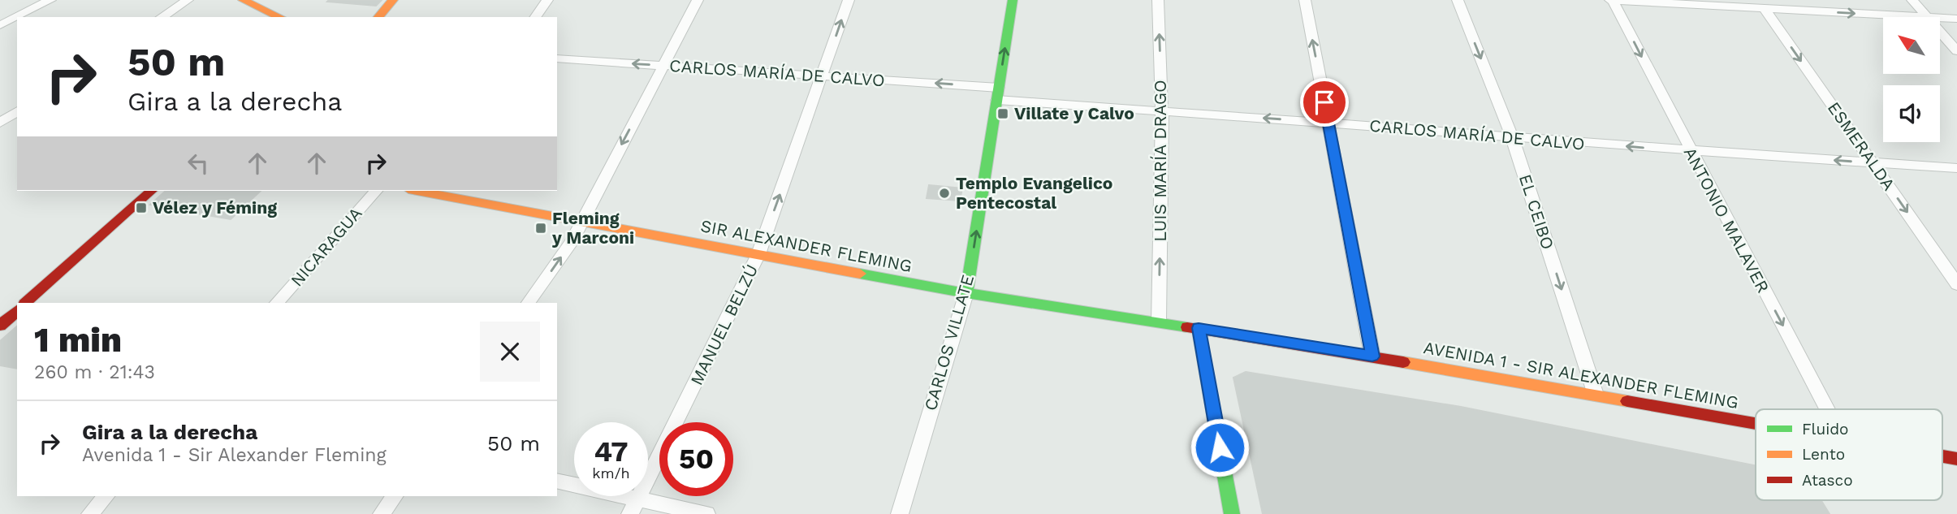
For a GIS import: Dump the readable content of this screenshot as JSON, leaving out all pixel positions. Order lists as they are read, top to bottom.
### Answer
{
  "streets": {
    "main road": ["SIR ALEXANDER FLEMING", "CARLOS VILLATE", "AVENIDA 1 - SIR ALEXANDER FLEMING"],
    "street": [
      "CARLOS MARÍA DE CALVO",
      "ESMERALDA",
      "LUIS MARÍA DRAGO",
      "EL CEIBO",
      "ANTONIO MALAVER",
      "NICARAGUA",
      "MANUEL BELZÚ"
    ]
  },
  "crossings": [
    ["CARLOS MARÍA DE CALVO", "ESMERALDA"],
    ["CARLOS MARÍA DE CALVO", "LUIS MARÍA DRAGO"],
    ["CARLOS MARÍA DE CALVO", "EL CEIBO"],
    ["CARLOS MARÍA DE CALVO", "ANTONIO MALAVER"],
    ["CARLOS MARÍA DE CALVO", "MANUEL BELZÚ"],
    ["CARLOS MARÍA DE CALVO", "CARLOS VILLATE"],
    ["LUIS MARÍA DRAGO", "SIR ALEXANDER FLEMING"],
    ["EL CEIBO", "AVENIDA 1 - SIR ALEXANDER FLEMING"],
    ["SIR ALEXANDER FLEMING", "MANUEL BELZÚ"],
    ["SIR ALEXANDER FLEMING", "CARLOS VILLATE"],
    ["SIR ALEXANDER FLEMING", "AVENIDA 1 - SIR ALEXANDER FLEMING"]
  ],
  "one_way": [
    "CARLOS MARÍA DE CALVO",
    "ESMERALDA",
    "LUIS MARÍA DRAGO",
    "EL CEIBO",
    "ANTONIO MALAVER",
    "MANUEL BELZÚ",
    "CARLOS VILLATE"
  ],
  "places": {
    "transit": ["Villate y Calvo", "Vélez y Féming", "Fleming y Marconi"],
    "other": ["Templo Evangelico Pentecostal"]
  },
  "legend": ["Fluido", "Lento", "Atasco"],
  "north": "top left",
  "page": {
    "turn": ["50 m", "Gira a la derecha"],
    "heading": ["1 min", "260 m · 21:43"],
    "list": [
      {
        "name": "Gira a la derecha",
        "note": "Avenida 1 - Sir Alexander Fleming",
        "value": "50 m"
      }
    ],
    "speed": "47 km/h",
    "limit": "50"
  }
}
